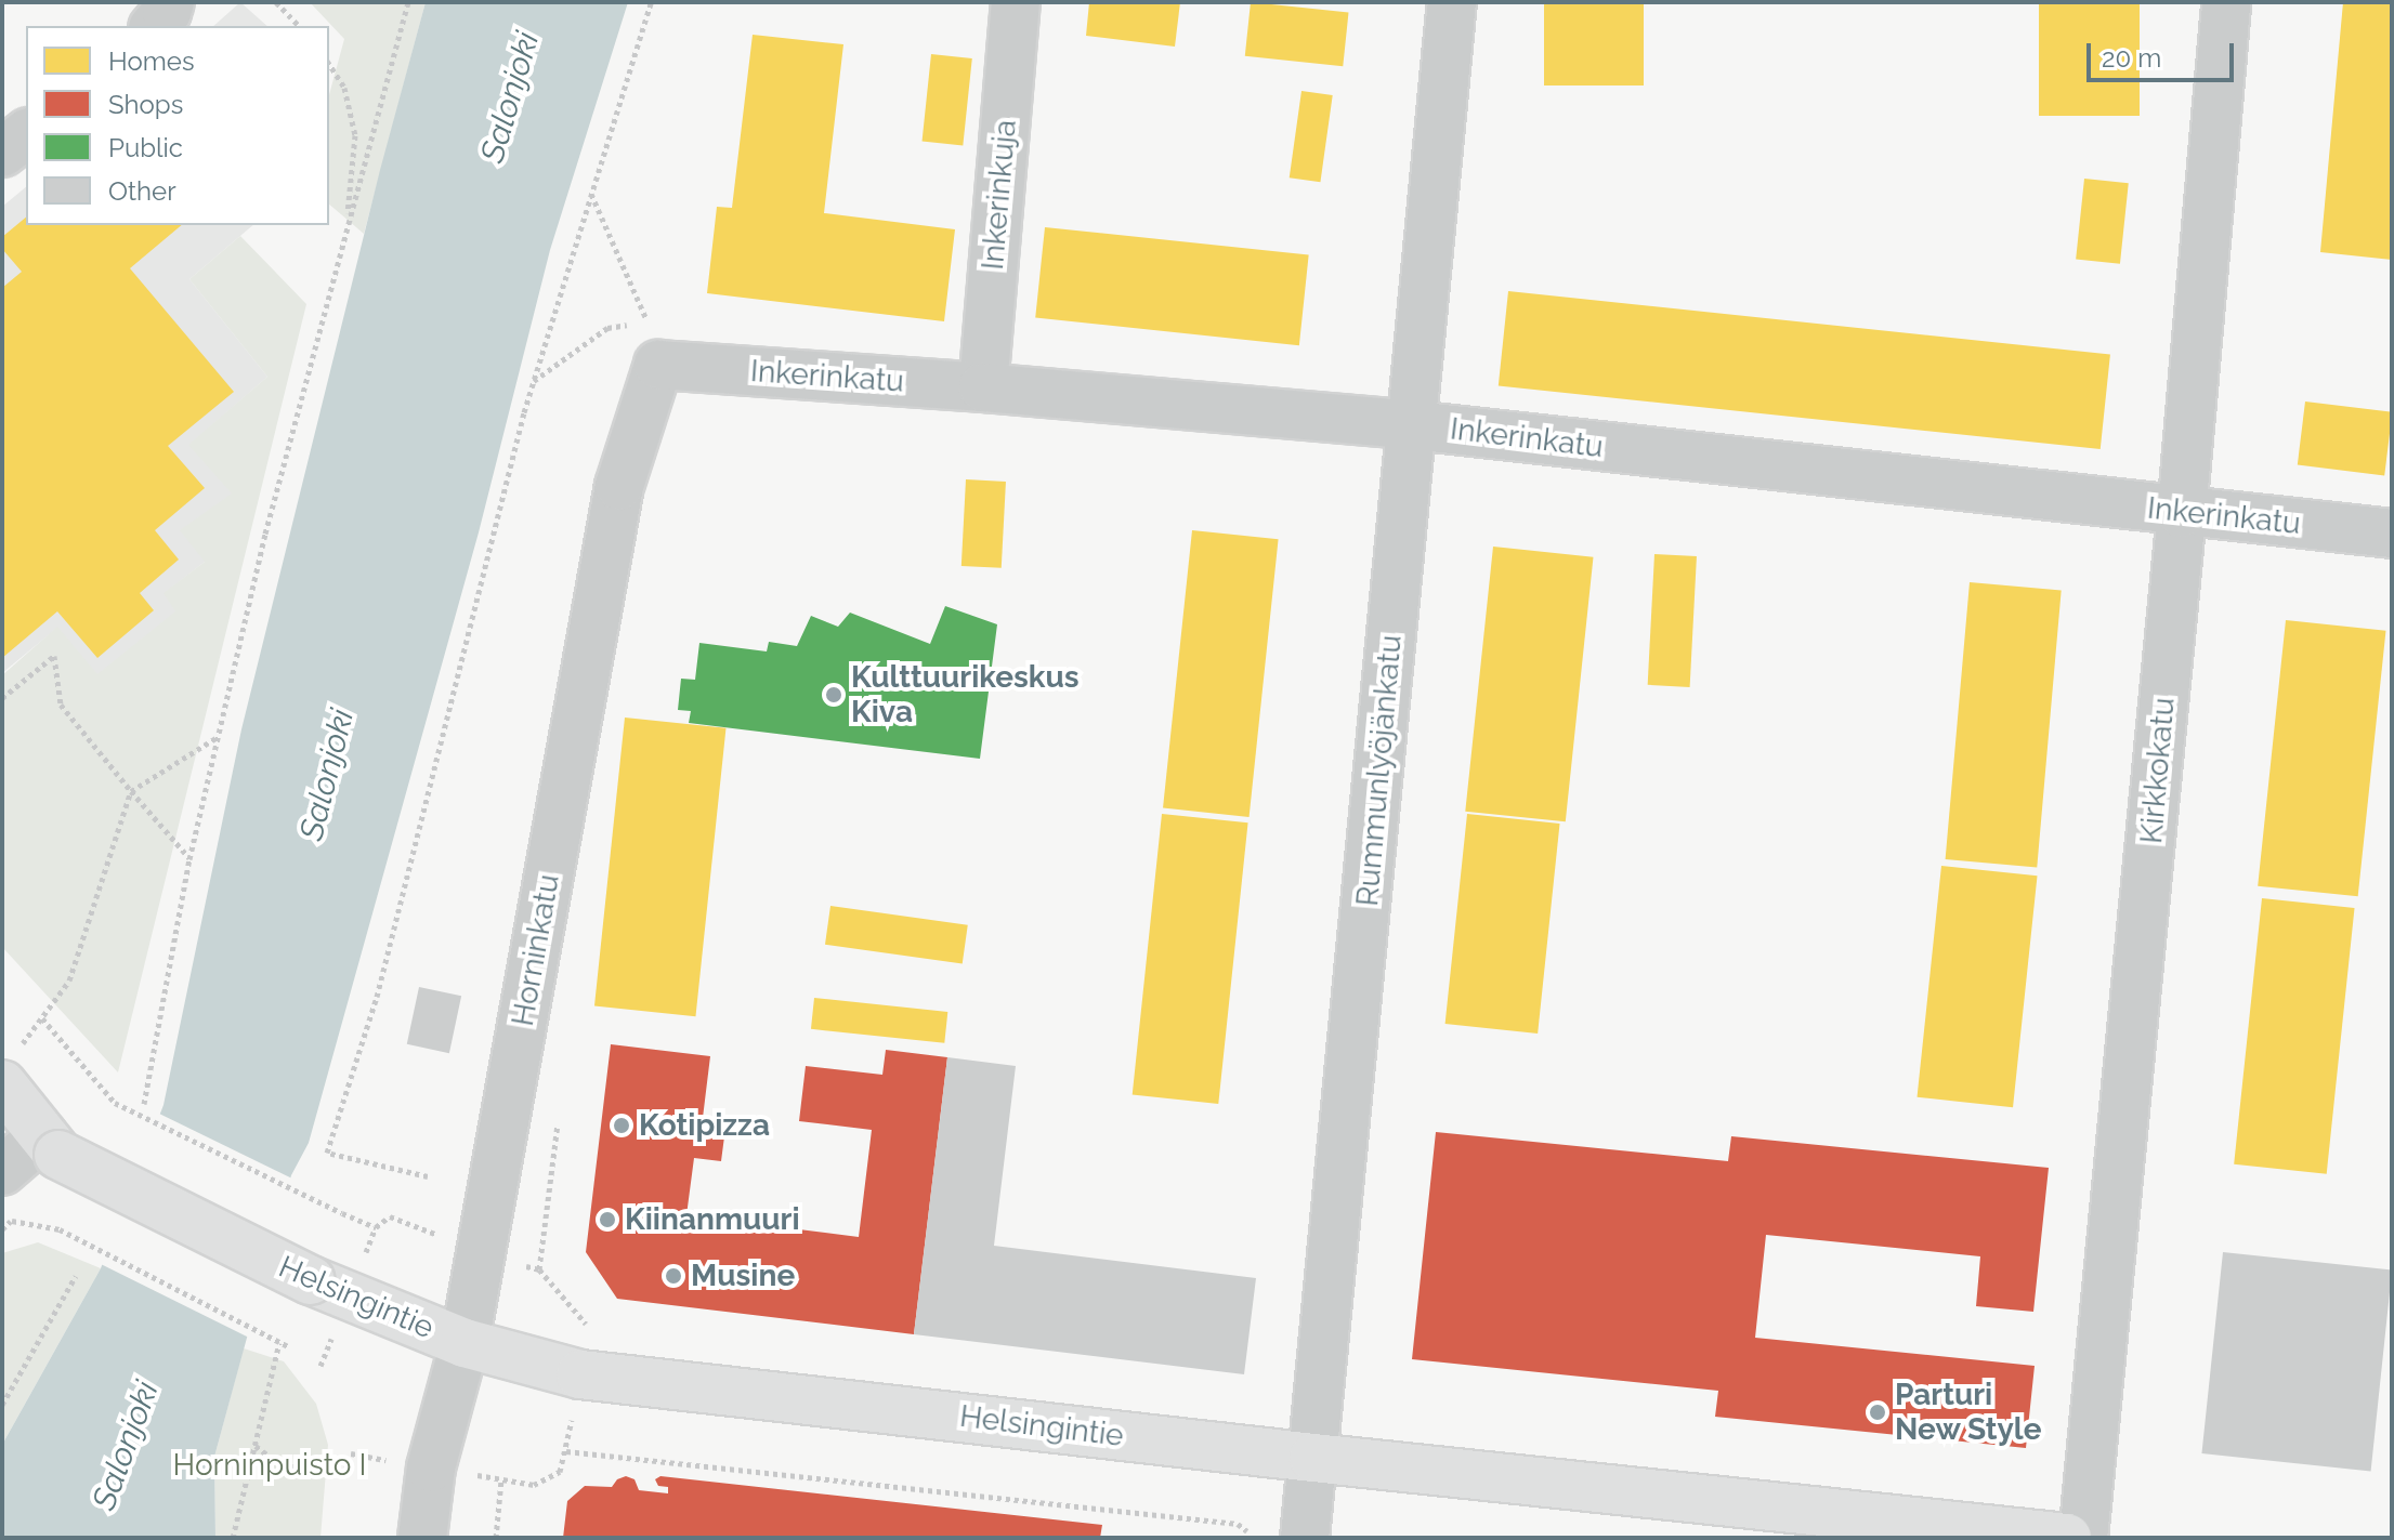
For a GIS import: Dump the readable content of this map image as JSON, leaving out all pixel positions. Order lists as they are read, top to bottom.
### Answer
{
  "streets": {
    "main road": ["Helsingintie"],
    "street": [
      "Inkerinkuja",
      "Inkerinkatu",
      "Rummunlyöjänkatu",
      "Kirkkokatu",
      "Horninkatu"
    ]
  },
  "crossings": [
    ["Inkerinkuja", "Inkerinkatu"],
    ["Inkerinkatu", "Rummunlyöjänkatu"],
    ["Inkerinkatu", "Kirkkokatu"],
    ["Inkerinkatu", "Horninkatu"],
    ["Rummunlyöjänkatu", "Helsingintie"],
    ["Horninkatu", "Helsingintie"]
  ],
  "water": ["Salonjoki"],
  "parks": ["Horninpuisto I"],
  "places": [
    "Kulttuurikeskus Kiva",
    "Kotipizza",
    "Kiinanmuuri",
    "Musine",
    "Parturi New Style"
  ],
  "legend": [
    "Homes",
    "Shops",
    "Public",
    "Other"
  ],
  "scale_bar": "20 m"
}
